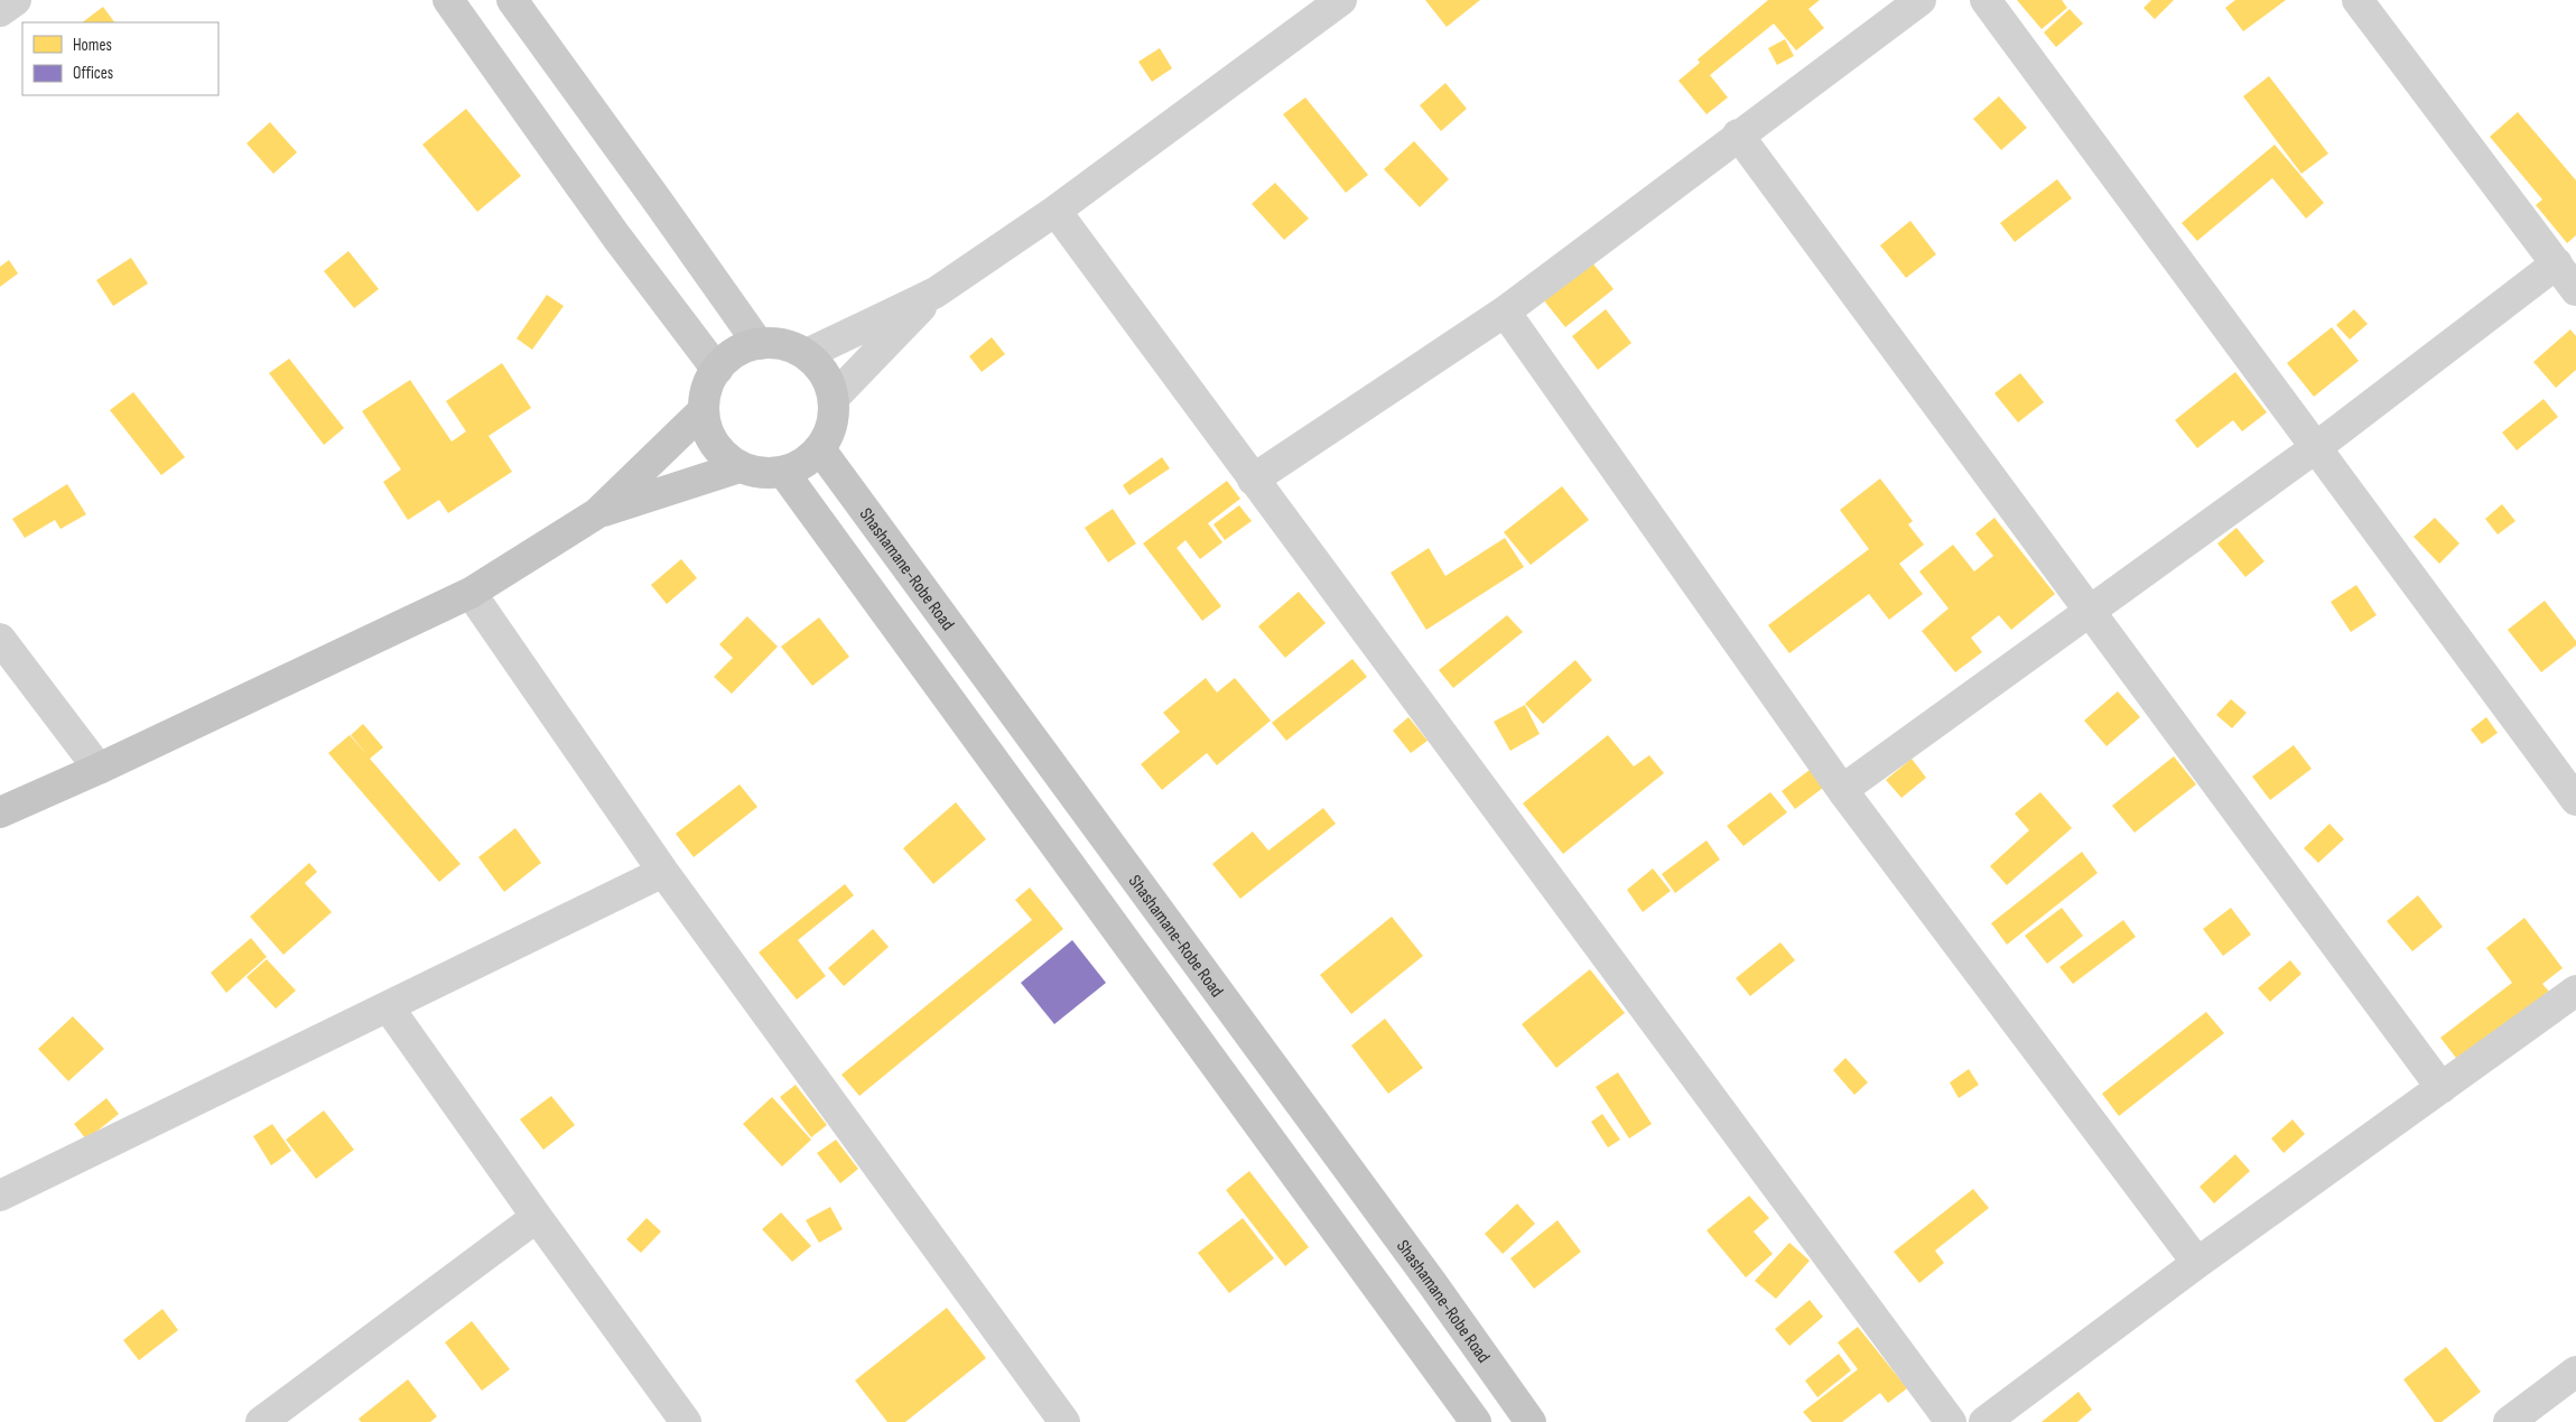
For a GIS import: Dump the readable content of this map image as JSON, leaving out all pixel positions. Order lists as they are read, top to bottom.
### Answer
{
  "streets": {
    "main road": ["Shashamane-Robe Road"]
  },
  "legend": ["Homes", "Offices"]
}
